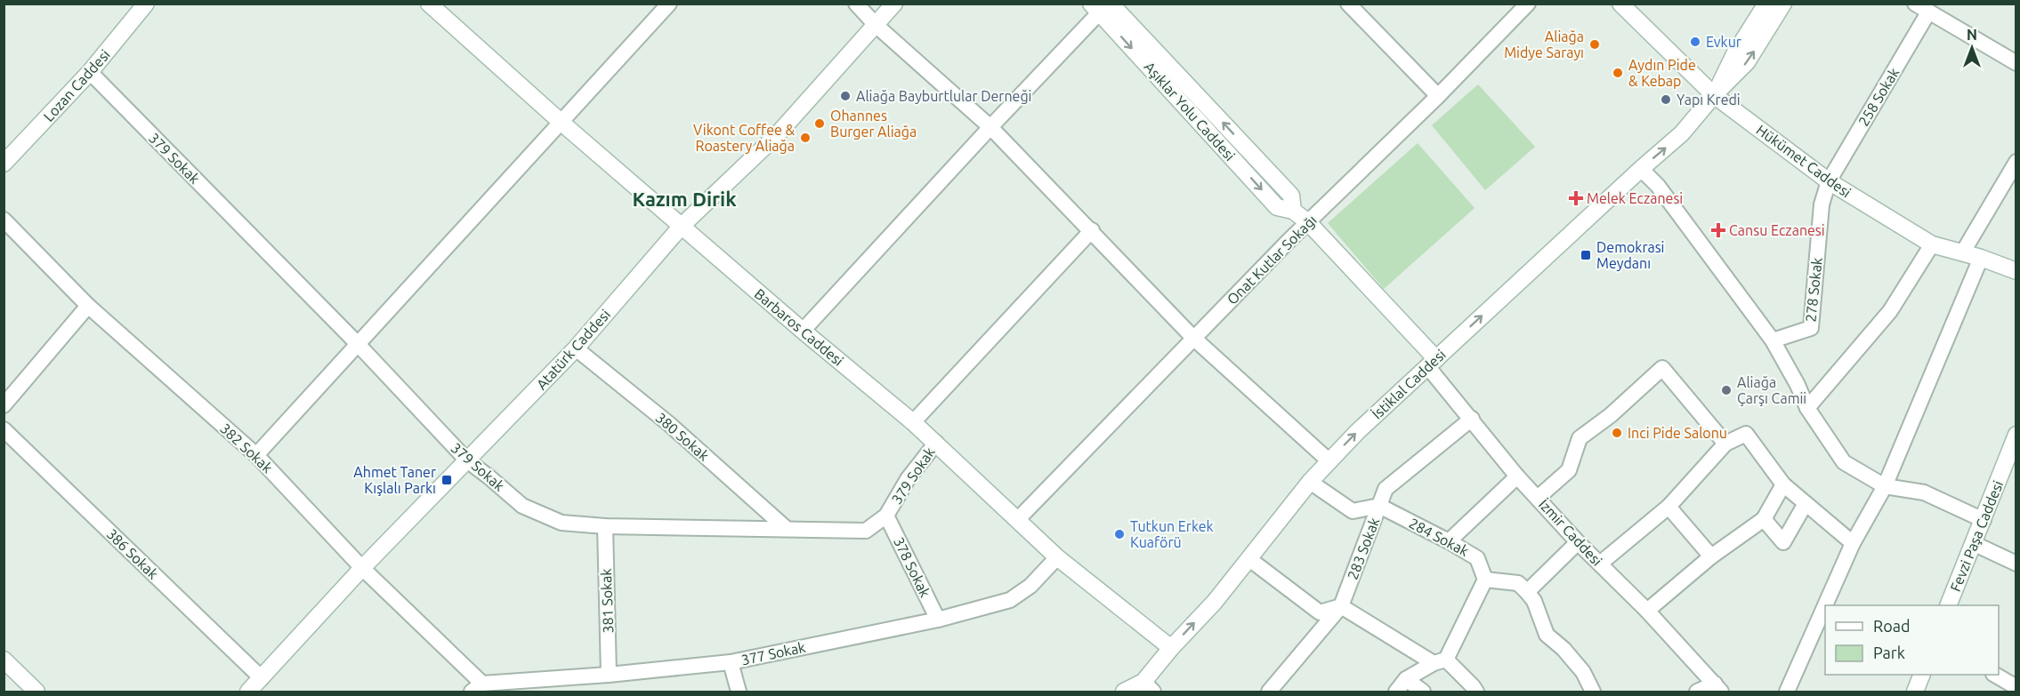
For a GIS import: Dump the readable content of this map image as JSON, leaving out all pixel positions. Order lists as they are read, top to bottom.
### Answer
{
  "streets": {
    "street": [
      "Lozan Caddesi",
      "258 Sokak",
      "Aşıklar Yolu Caddesi",
      "379 Sokak",
      "Hükümet Caddesi",
      "Onat Kutlar Sokağı",
      "278 Sokak",
      "Barbaros Caddesi",
      "Atatürk Caddesi",
      "İstiklal Caddesi",
      "380 Sokak",
      "382 Sokak",
      "İzmir Caddesi",
      "Fevzi Paşa Caddesi",
      "284 Sokak",
      "283 Sokak",
      "386 Sokak",
      "378 Sokak",
      "381 Sokak",
      "377 Sokak"
    ]
  },
  "crossings": [
    ["Lozan Caddesi", "379 Sokak"],
    ["258 Sokak", "Hükümet Caddesi"],
    ["258 Sokak", "278 Sokak"],
    ["Aşıklar Yolu Caddesi", "Onat Kutlar Sokağı"],
    ["Aşıklar Yolu Caddesi", "İstiklal Caddesi"],
    ["Aşıklar Yolu Caddesi", "İzmir Caddesi"],
    ["379 Sokak", "Barbaros Caddesi"],
    ["379 Sokak", "Atatürk Caddesi"],
    ["379 Sokak", "380 Sokak"],
    ["379 Sokak", "378 Sokak"],
    ["379 Sokak", "381 Sokak"],
    ["Hükümet Caddesi", "278 Sokak"],
    ["Hükümet Caddesi", "İstiklal Caddesi"],
    ["Onat Kutlar Sokağı", "Barbaros Caddesi"],
    ["Barbaros Caddesi", "Atatürk Caddesi"],
    ["Barbaros Caddesi", "İstiklal Caddesi"],
    ["Barbaros Caddesi", "377 Sokak"],
    ["Atatürk Caddesi", "380 Sokak"],
    ["Atatürk Caddesi", "382 Sokak"],
    ["Atatürk Caddesi", "386 Sokak"],
    ["İstiklal Caddesi", "İzmir Caddesi"],
    ["382 Sokak", "377 Sokak"],
    ["İzmir Caddesi", "283 Sokak"],
    ["284 Sokak", "283 Sokak"],
    ["378 Sokak", "377 Sokak"],
    ["381 Sokak", "377 Sokak"]
  ],
  "one_way": ["İstiklal Caddesi"],
  "districts": ["Kazım Dirik"],
  "places": {
    "other": [
      "Evkur",
      "Aliağa Midye Sarayı",
      "Aydın Pide & Kebap",
      "Aliağa Bayburtlular Derneği",
      "Yapı Kredi",
      "Ohannes Burger Aliağa",
      "Vikont Coffee & Roastery Aliağa",
      "Aliağa Çarşı Camii",
      "Inci Pide Salonu",
      "Tutkun Erkek Kuaförü"
    ],
    "health": ["Melek Eczanesi", "Cansu Eczanesi"],
    "transit": ["Demokrasi Meydanı", "Ahmet Taner Kışlalı Parkı"]
  },
  "legend": ["Road", "Park"],
  "north": "top"
}
